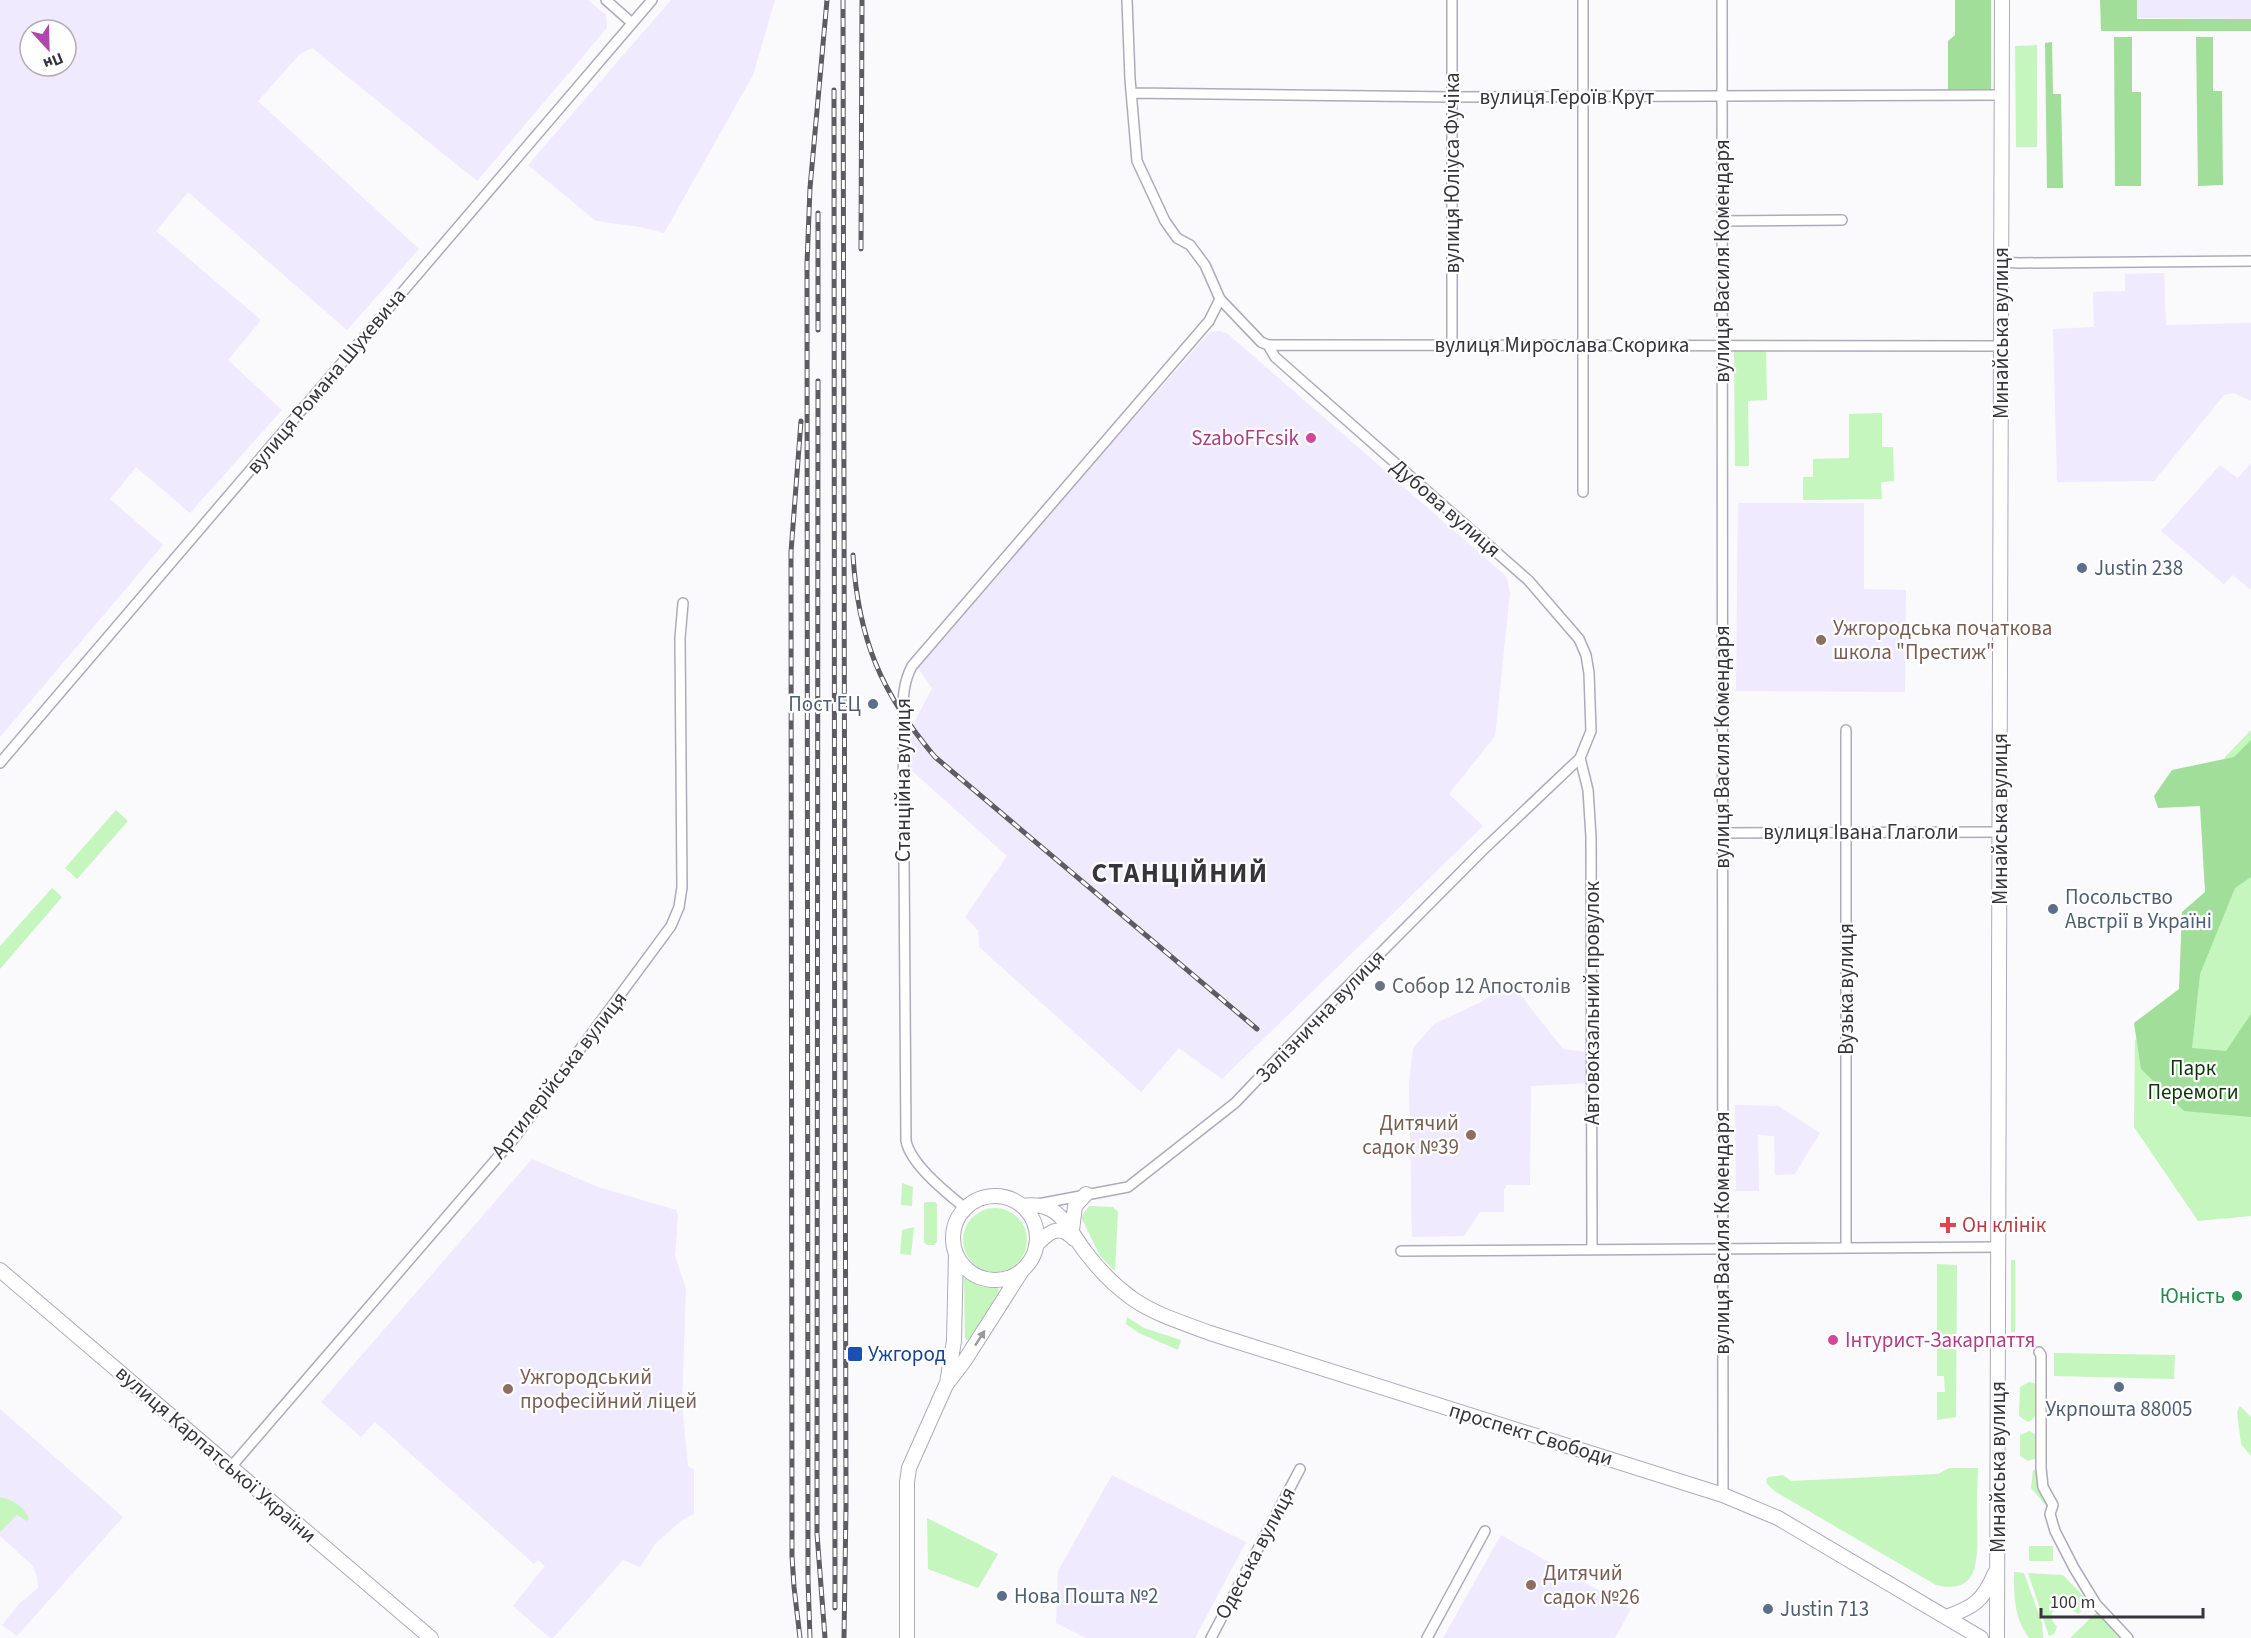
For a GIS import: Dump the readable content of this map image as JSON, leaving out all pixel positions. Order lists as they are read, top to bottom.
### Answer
{
  "streets": {
    "main road": [
      "Минайська вулиця",
      "Залізнична вулиця",
      "проспект Свободи",
      "вулиця Карпатської України"
    ],
    "street": [
      "вулиця Героїв Крут",
      "вулиця Юліуса Фучіка",
      "вулиця Василя Комендаря",
      "вулиця Мирослава Скорика",
      "вулиця Романа Шухевича",
      "Дубова вулиця",
      "Станційна вулиця",
      "вулиця Івана Глаголи",
      "Вузька вулиця",
      "Автовокзальний провулок",
      "Артилерійська вулиця",
      "Одеська вулиця"
    ]
  },
  "crossings": [
    ["вулиця Героїв Крут", "вулиця Юліуса Фучіка"],
    ["вулиця Героїв Крут", "вулиця Василя Комендаря"],
    ["вулиця Героїв Крут", "Минайська вулиця"],
    ["вулиця Героїв Крут", "Дубова вулиця"],
    ["вулиця Юліуса Фучіка", "вулиця Мирослава Скорика"],
    ["вулиця Василя Комендаря", "вулиця Мирослава Скорика"],
    ["вулиця Василя Комендаря", "вулиця Івана Глаголи"],
    ["вулиця Василя Комендаря", "проспект Свободи"],
    ["Минайська вулиця", "вулиця Мирослава Скорика"],
    ["Минайська вулиця", "вулиця Івана Глаголи"],
    ["вулиця Мирослава Скорика", "Дубова вулиця"],
    ["Дубова вулиця", "Станційна вулиця"],
    ["Дубова вулиця", "Автовокзальний провулок"],
    ["Дубова вулиця", "Залізнична вулиця"],
    ["Станційна вулиця", "Залізнична вулиця"],
    ["Станційна вулиця", "проспект Свободи"],
    ["вулиця Івана Глаголи", "Вузька вулиця"],
    ["Автовокзальний провулок", "Залізнична вулиця"],
    ["Залізнична вулиця", "проспект Свободи"],
    ["Артилерійська вулиця", "вулиця Карпатської України"]
  ],
  "districts": ["СТАНЦІЙНИЙ"],
  "parks": ["Парк Перемоги"],
  "places": {
    "other": [
      "SzaboFFcsik",
      "Justin 238",
      "Ужгородська початкова школа \"Престиж\"",
      "Пост ЕЦ",
      "Посольство Австрії в Україні",
      "Собор 12 Апостолів",
      "Дитячий садок №39",
      "Юність",
      "Інтурист-Закарпаття",
      "Укрпошта 88005",
      "Ужгородський професійний ліцей",
      "Дитячий садок №26",
      "Нова Пошта №2",
      "Justin 713"
    ],
    "health": ["Он клінік"],
    "transit": ["Ужгород"]
  },
  "scale_bar": "100 m",
  "north": "bottom"
}
